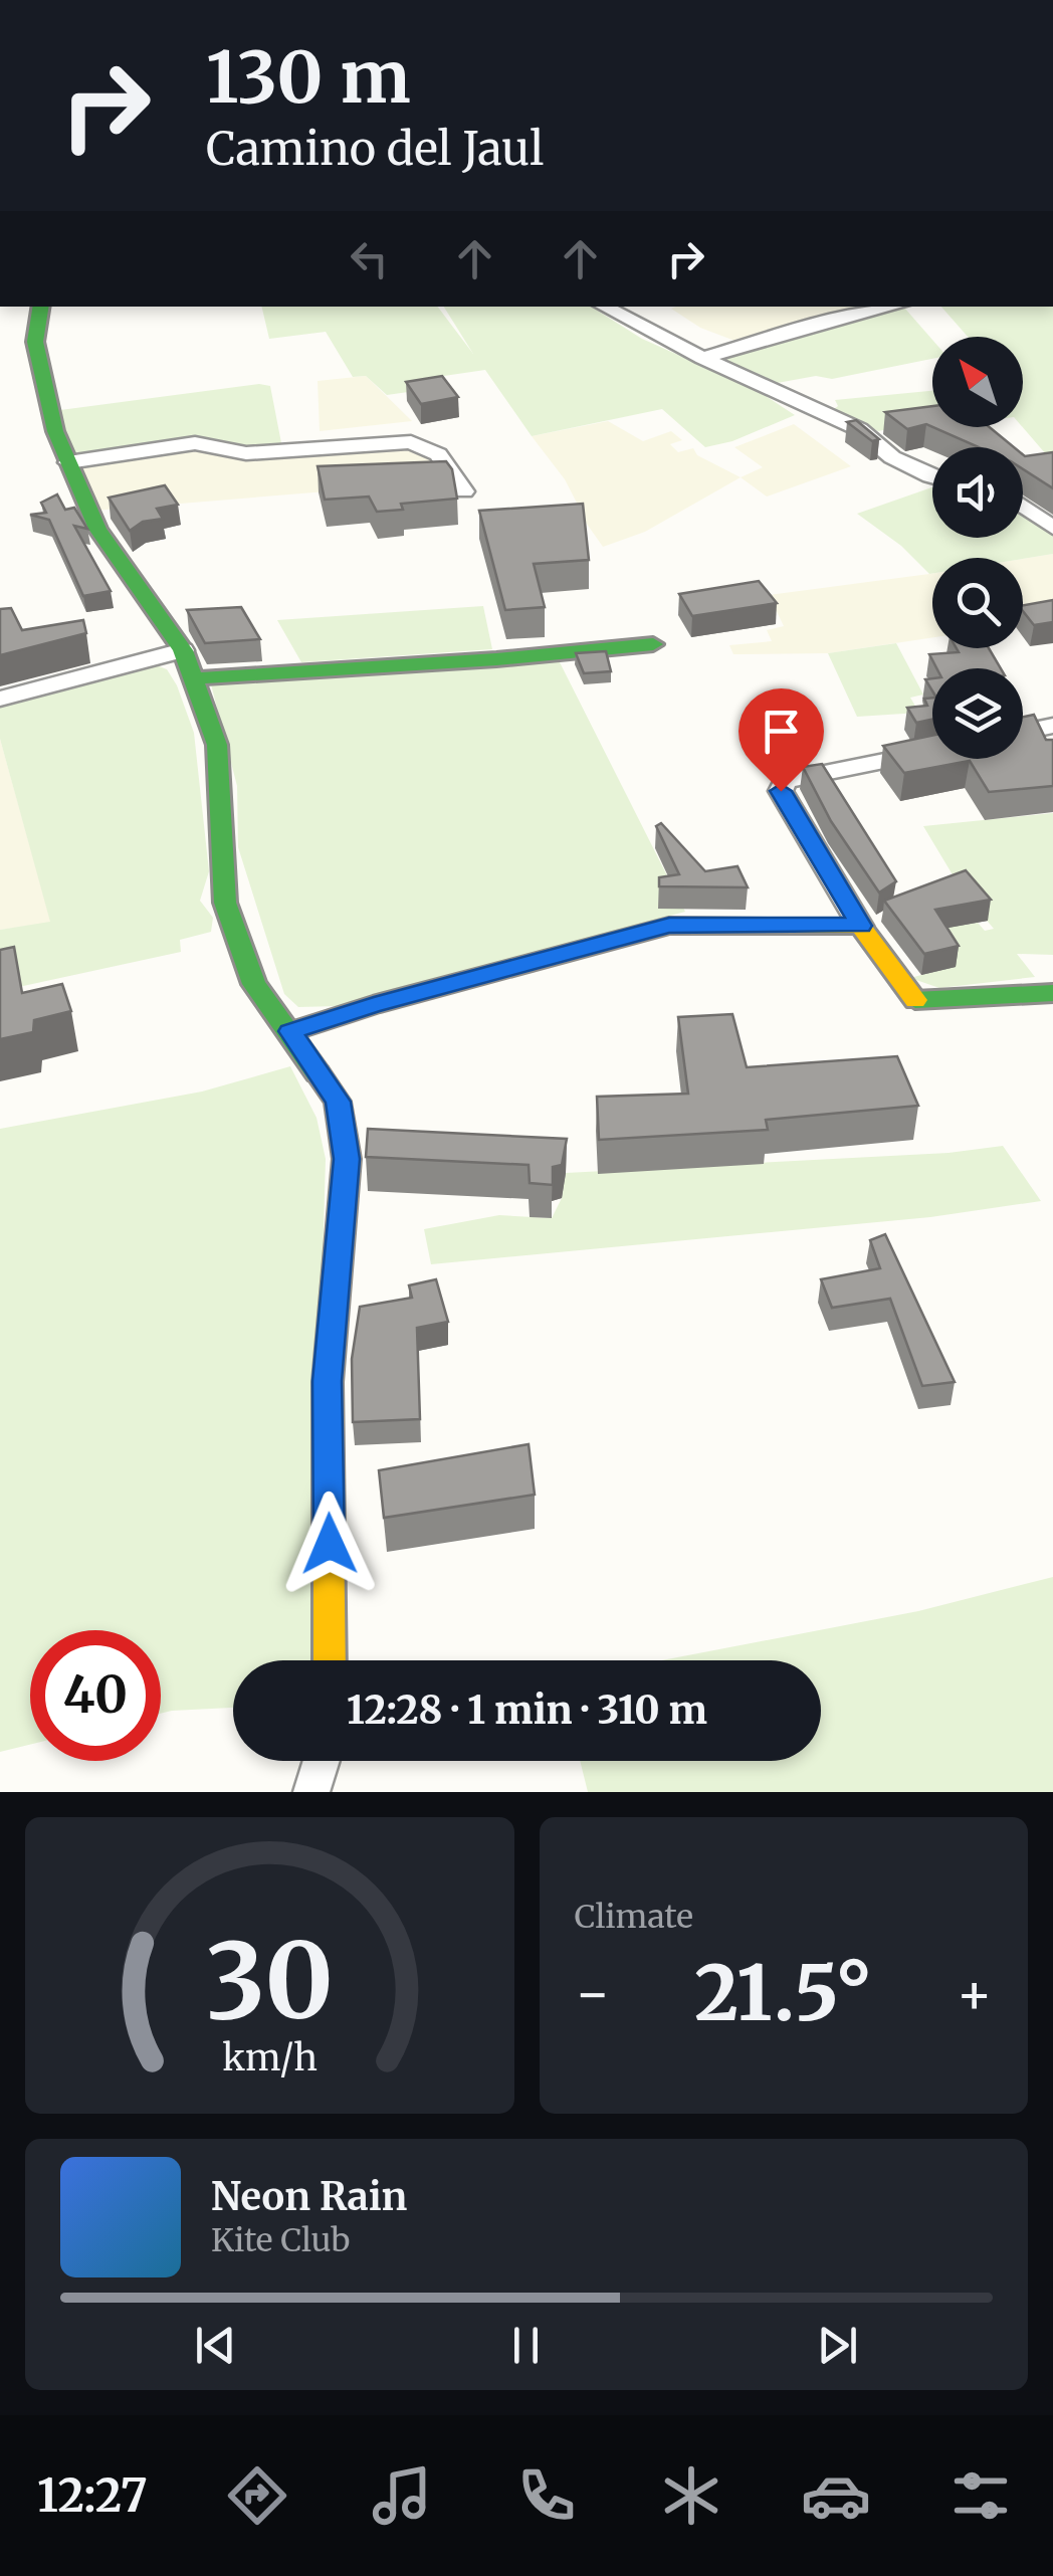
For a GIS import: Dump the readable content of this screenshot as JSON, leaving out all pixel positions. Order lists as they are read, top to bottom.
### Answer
{
  "north": "top left",
  "page": {
    "turn": ["130 m", "Camino del Jaul"],
    "limit": "40",
    "trip": "12:28 · 1 min · 310 m",
    "tile": "Climate",
    "heat": ["−", "21.5°", "+"],
    "song": ["Neon Rain", "Kite Club"],
    "tabs": "12:27",
    "gauge": ["30", "km/h"]
  }
}
